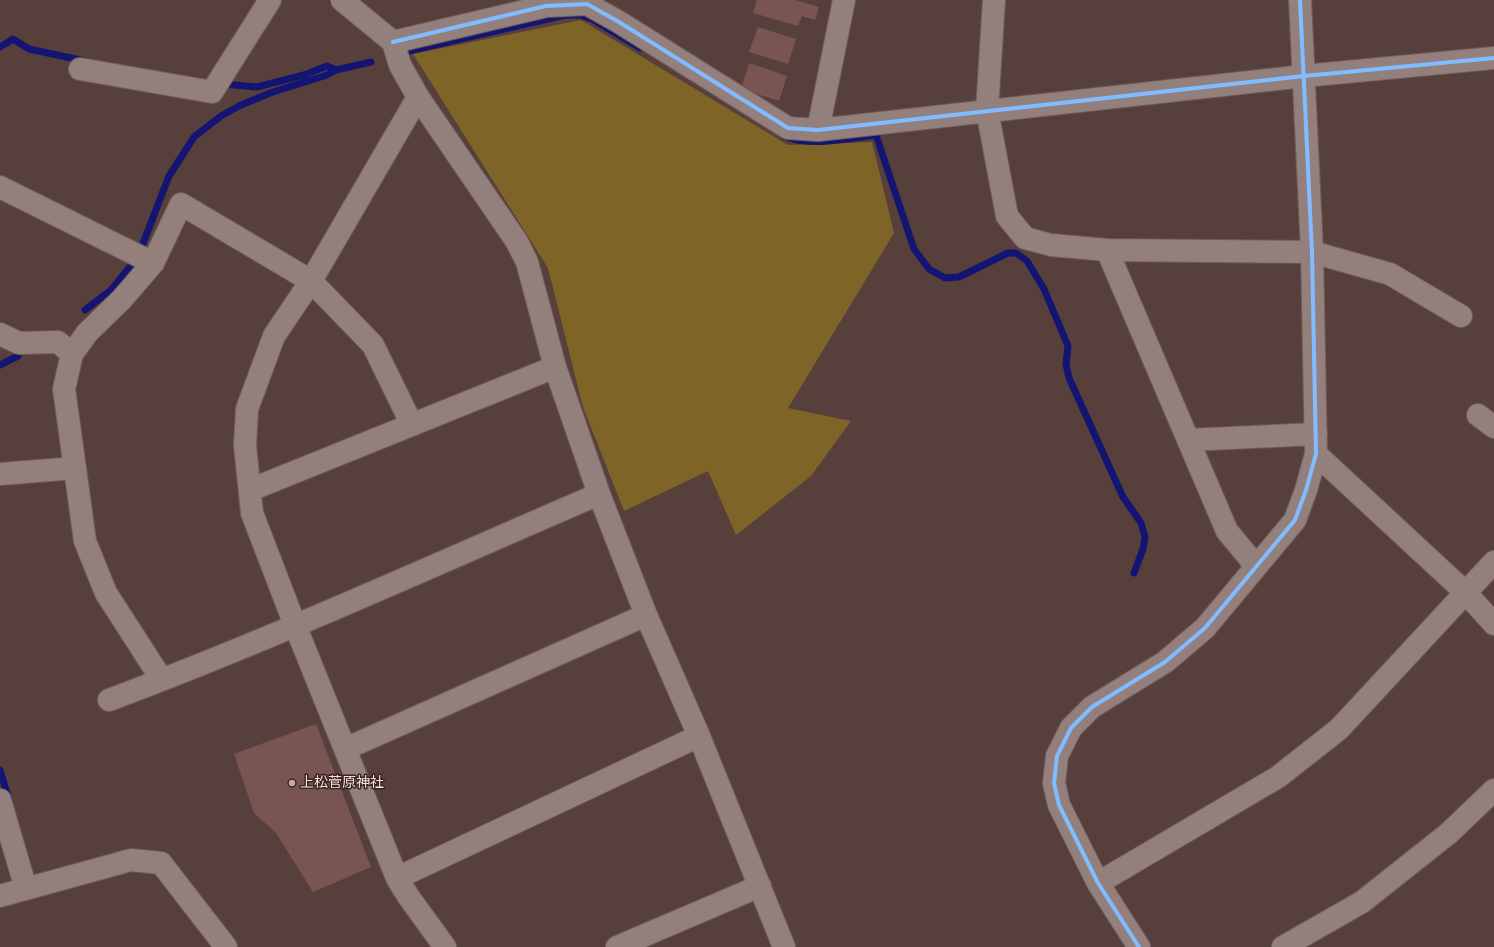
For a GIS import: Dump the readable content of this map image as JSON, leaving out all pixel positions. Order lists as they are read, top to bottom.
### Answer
{
  "places": ["上松菅原神社"]
}
